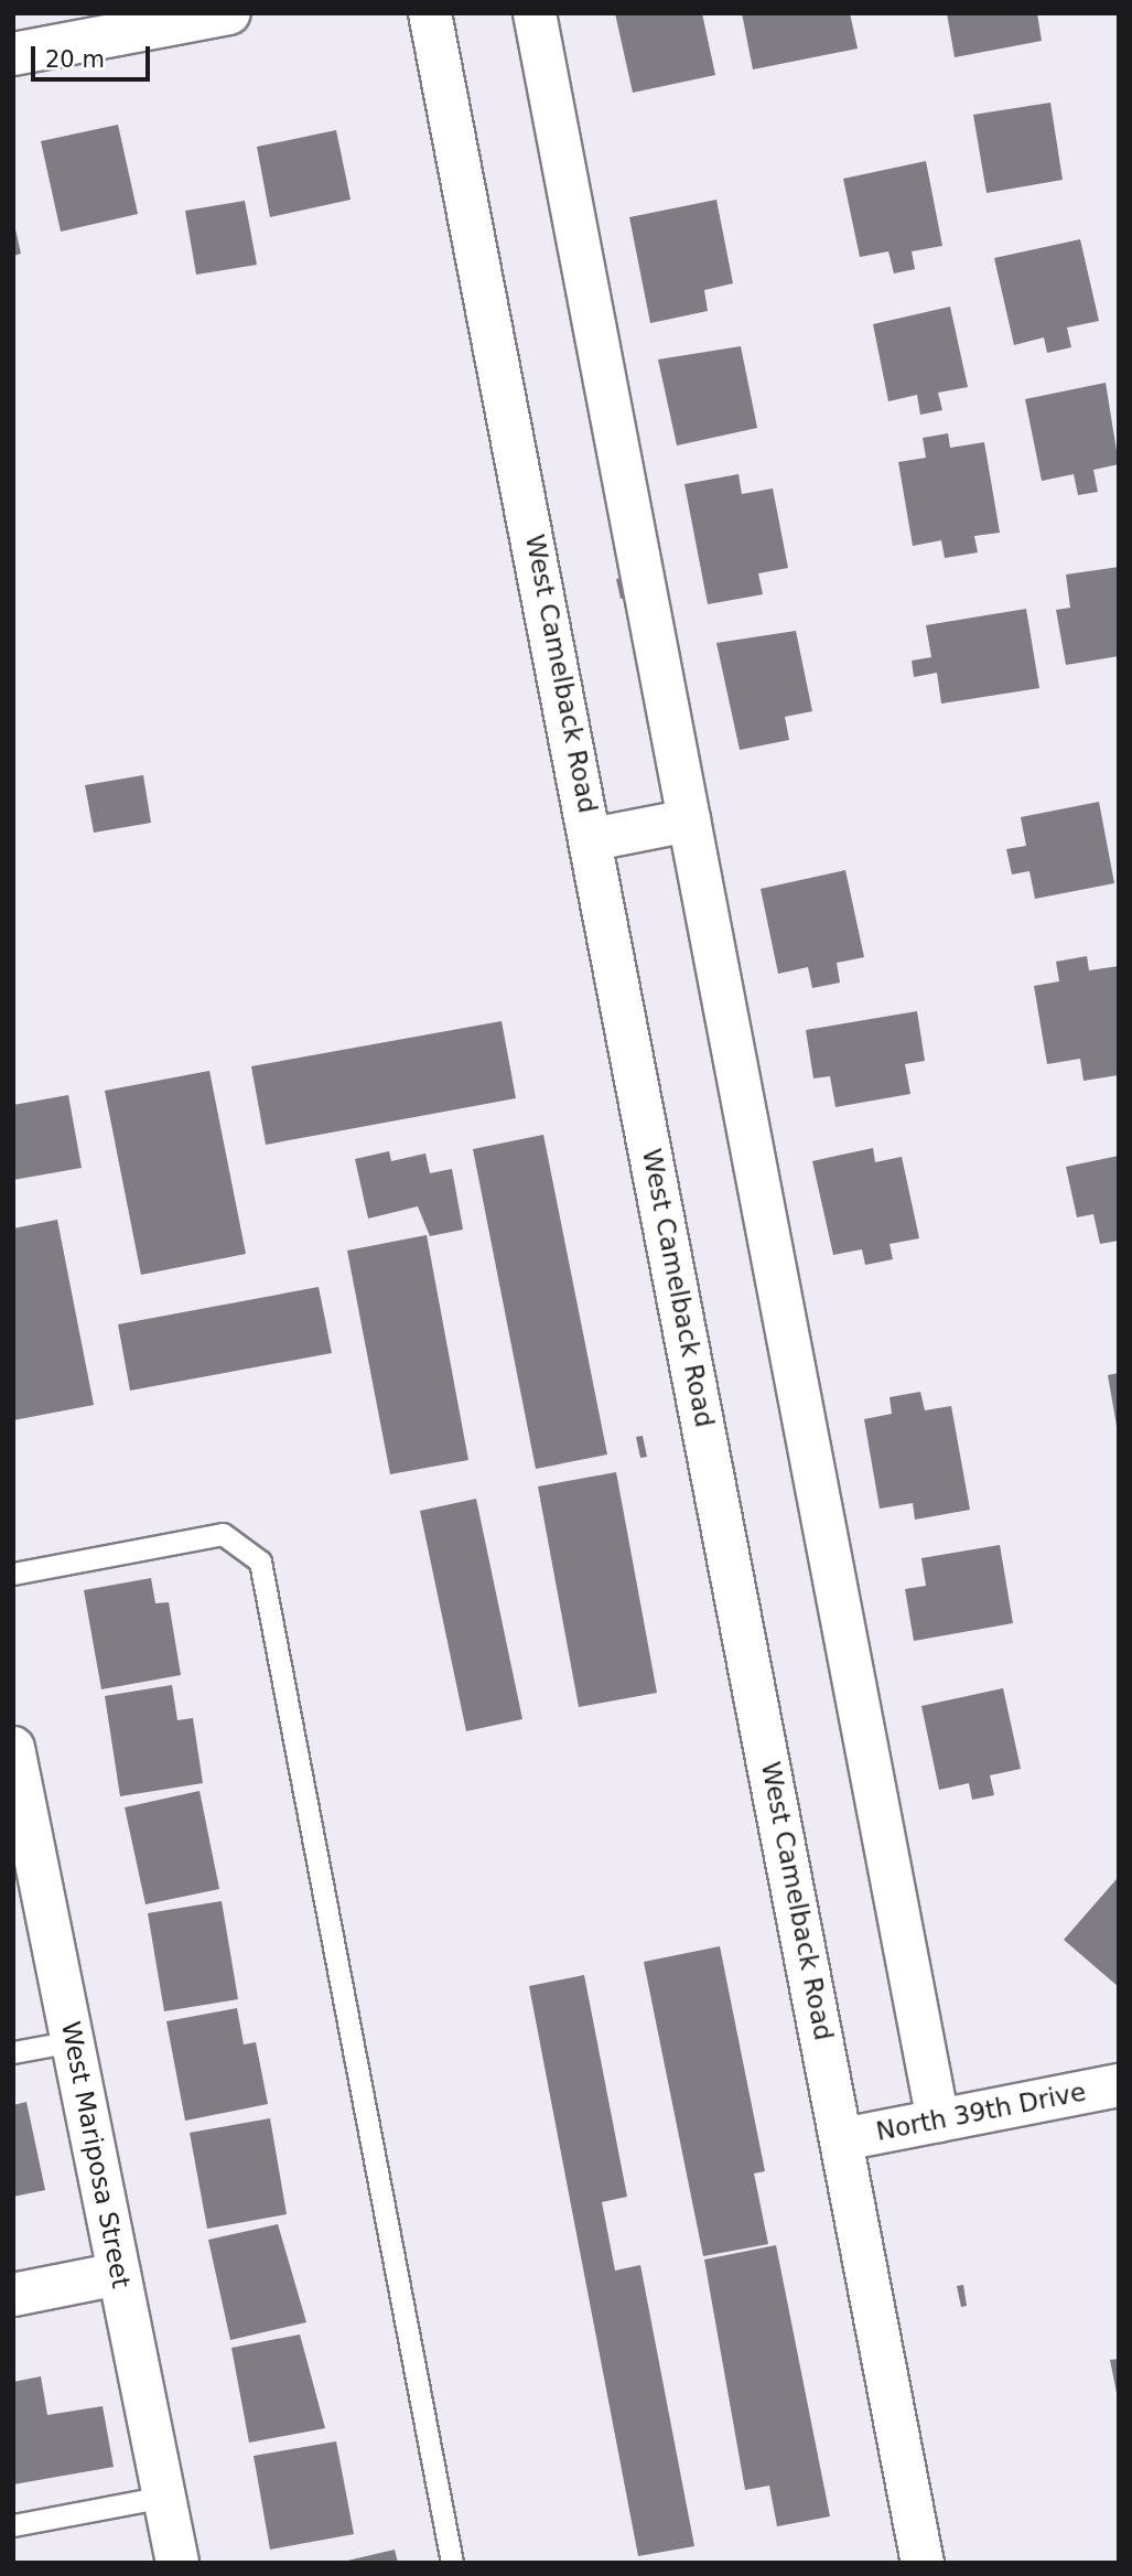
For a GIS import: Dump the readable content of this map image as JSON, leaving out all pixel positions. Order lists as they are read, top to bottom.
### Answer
{
  "streets": {
    "street": ["West Camelback Road", "North 39th Drive", "West Mariposa Street"]
  },
  "crossings": [
    ["West Camelback Road", "North 39th Drive"]
  ],
  "scale_bar": "20 m"
}
